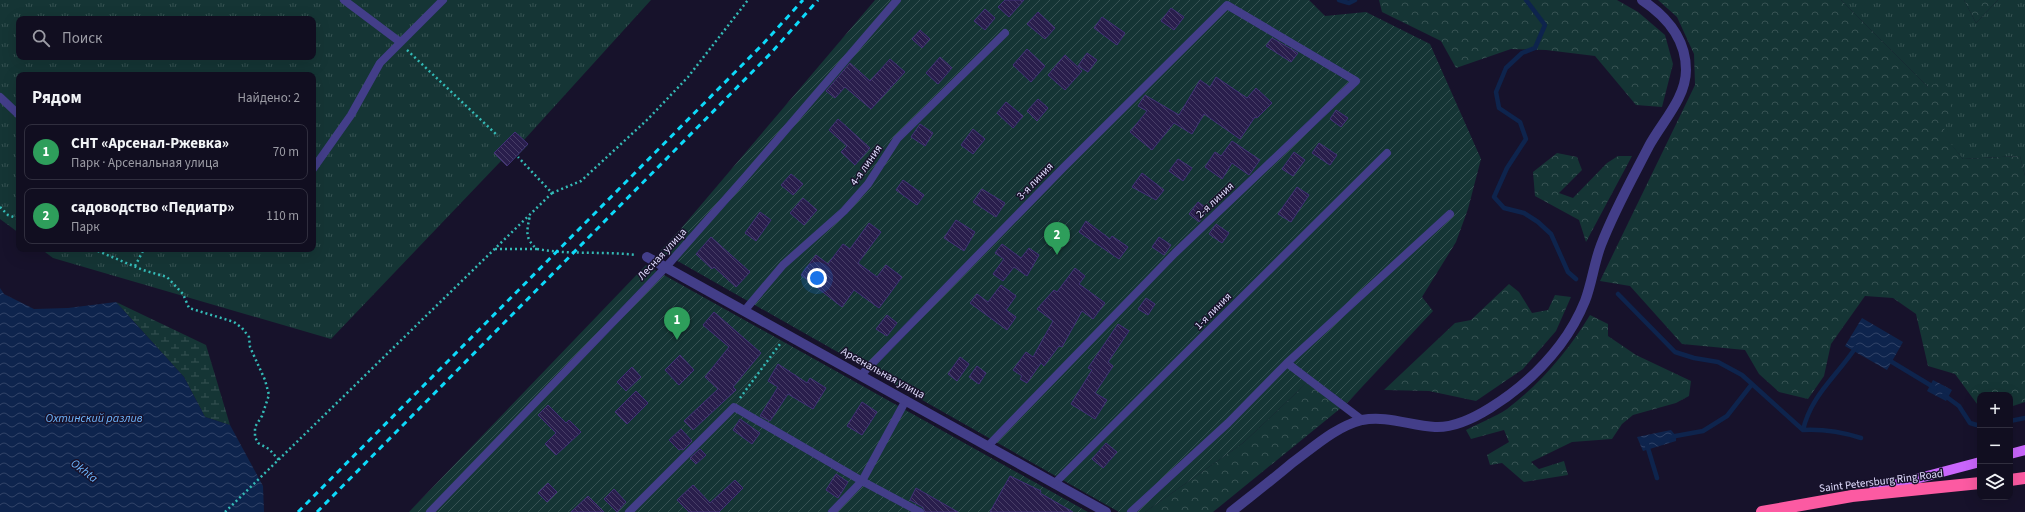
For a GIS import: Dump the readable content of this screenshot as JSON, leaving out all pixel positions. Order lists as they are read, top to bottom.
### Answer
{
  "streets": {
    "highway": ["Saint Petersburg Ring Road"],
    "street": ["Арсенальная улица"],
    "lane": [
      "4-я линия",
      "3-я линия",
      "2-я линия",
      "Лесная улица",
      "1-я линия"
    ]
  },
  "crossings": [
    ["4-я линия", "Арсенальная улица"],
    ["3-я линия", "2-я линия"],
    ["3-я линия", "Арсенальная улица"],
    ["2-я линия", "Арсенальная улица"],
    ["Лесная улица", "Арсенальная улица"],
    ["1-я линия", "Арсенальная улица"]
  ],
  "water": ["Охтинский разлив", "Okhta"],
  "page": {
    "search": "Поиск",
    "heading": ["Рядом", "Найдено: 2"],
    "list": [
      {
        "mark": "1",
        "name": "СНТ «Арсенал-Ржевка»",
        "note": "Парк · Арсенальная улица",
        "value": "70 m"
      },
      {
        "mark": "2",
        "name": "садоводство «Педиатр»",
        "note": "Парк",
        "value": "110 m"
      }
    ],
    "pins": ["2", "1"],
    "map_buttons": ["+", "−"]
  }
}
